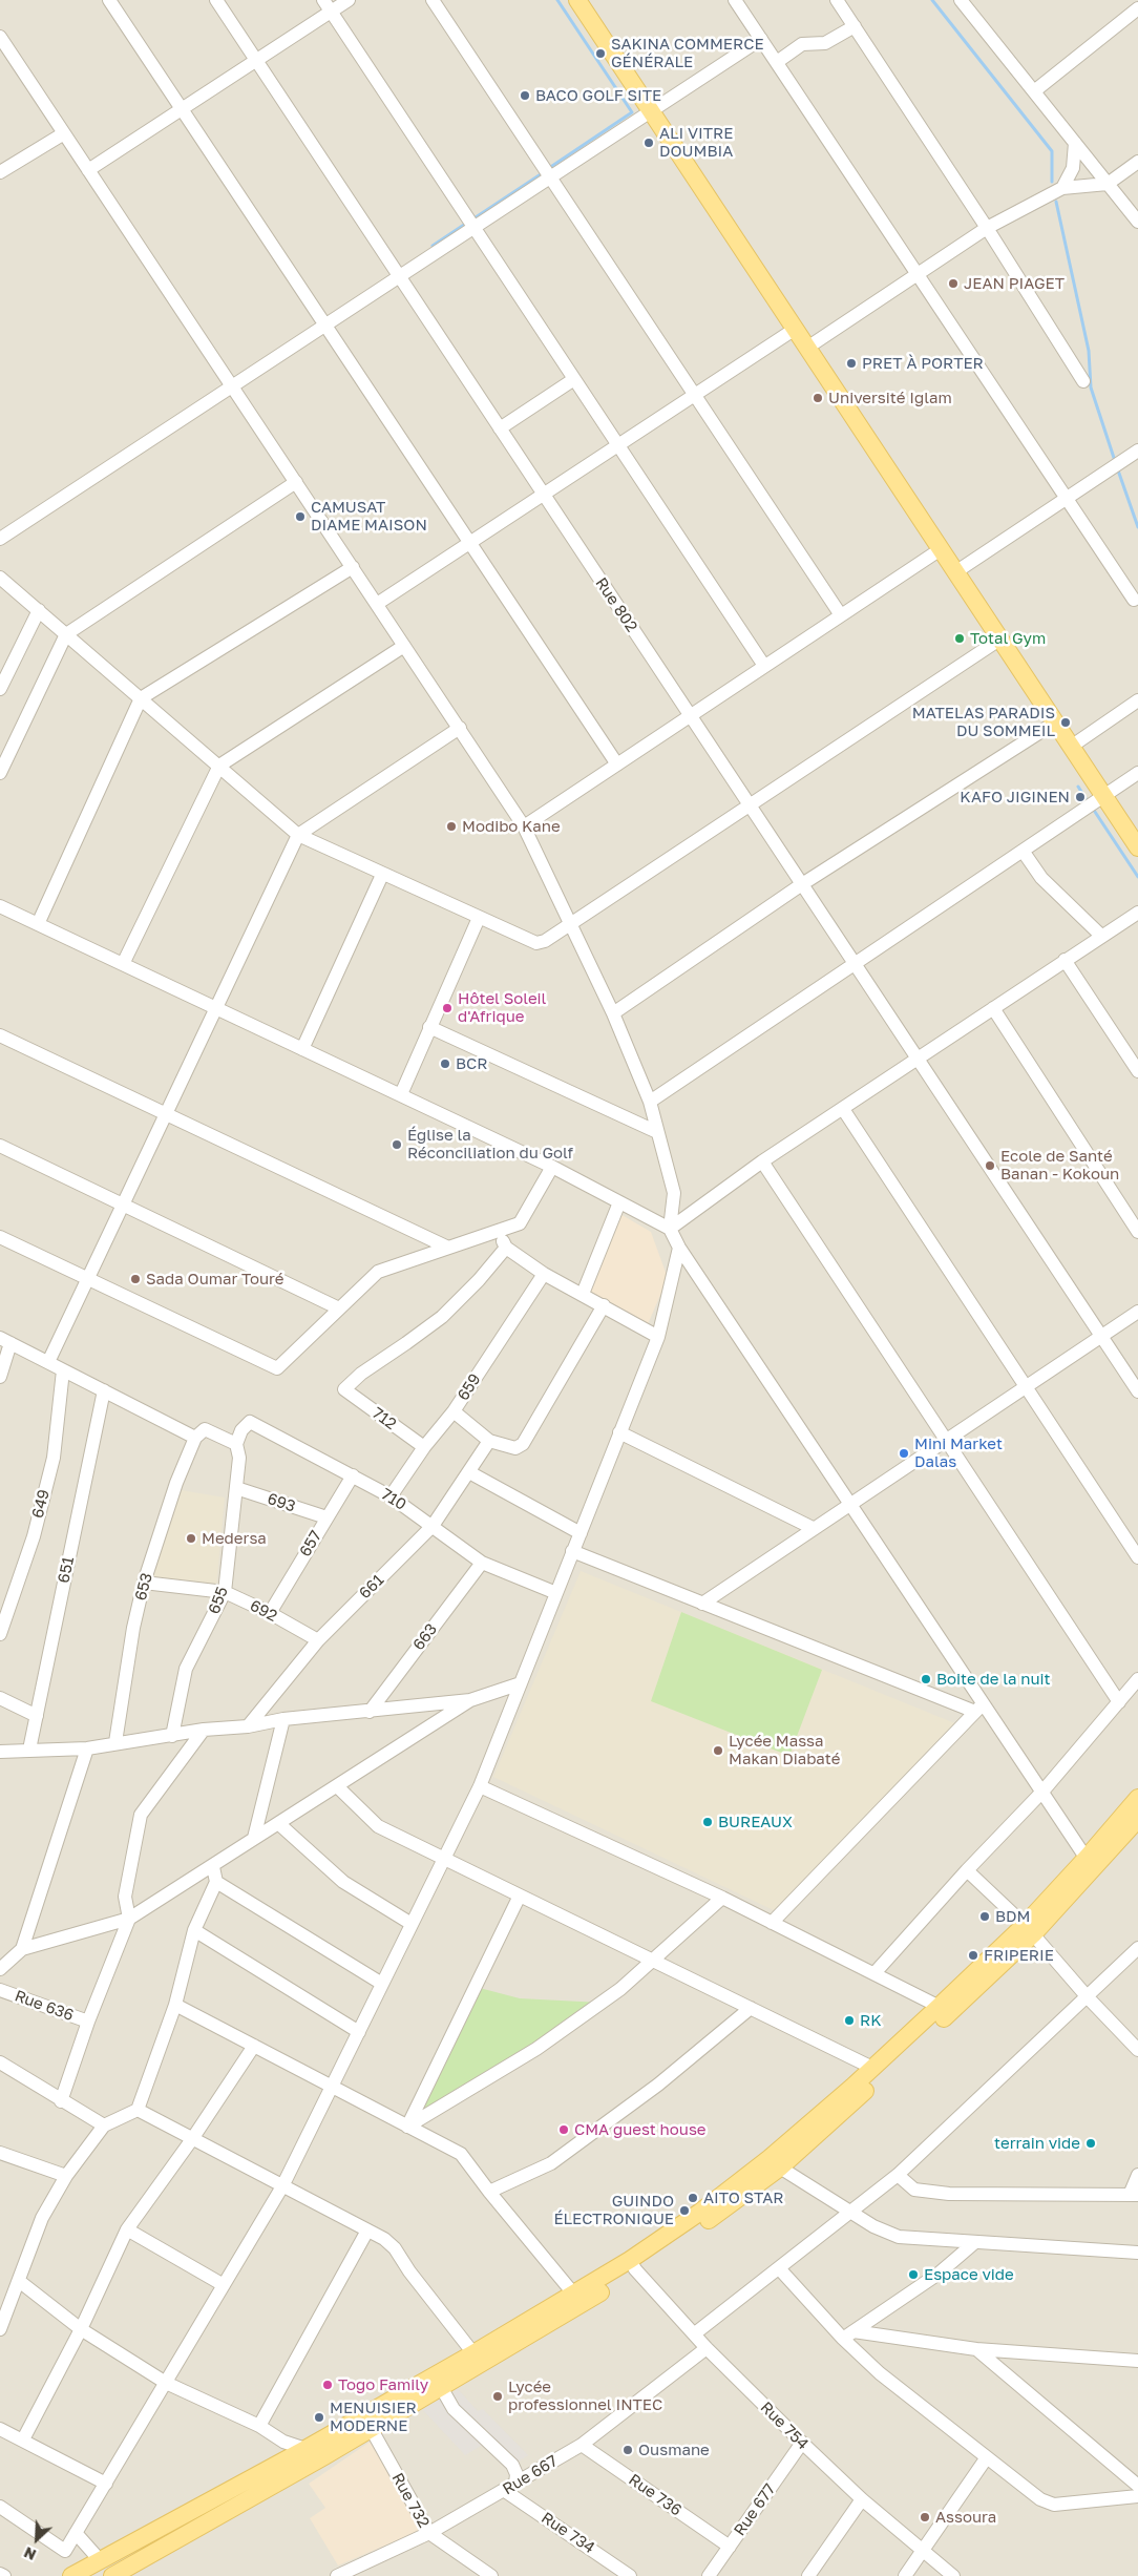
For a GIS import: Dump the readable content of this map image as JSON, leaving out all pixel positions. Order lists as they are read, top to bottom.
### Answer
{
  "streets": {
    "street": [
      "Rue 802",
      "659",
      "712",
      "710",
      "693",
      "649",
      "657",
      "651",
      "653",
      "661",
      "655",
      "692",
      "663",
      "Rue 636",
      "Rue 754",
      "Rue 667",
      "Rue 736",
      "Rue 732",
      "Rue 677",
      "Rue 734"
    ]
  },
  "crossings": [
    ["659", "712"],
    ["659", "710"],
    ["710", "657"],
    ["710", "661"],
    ["710", "655"],
    ["710", "663"],
    ["693", "657"],
    ["693", "655"],
    ["657", "692"],
    ["653", "692"],
    ["661", "692"],
    ["655", "692"],
    ["Rue 754", "Rue 667"],
    ["Rue 754", "Rue 677"],
    ["Rue 667", "Rue 736"],
    ["Rue 667", "Rue 732"],
    ["Rue 667", "Rue 734"],
    ["Rue 736", "Rue 677"]
  ],
  "places": [
    "SAKINA COMMERCE GÉNÉRALE",
    "BACO GOLF SITE",
    "ALI VITRE DOUMBIA",
    "JEAN PIAGET",
    "PRET À PORTER",
    "Université Iglam",
    "CAMUSAT DIAME MAISON",
    "Total Gym",
    "MATELAS PARADIS DU SOMMEIL",
    "KAFO JIGINEN",
    "Modibo Kane",
    "Hôtel Soleil d'Afrique",
    "BCR",
    "Église la Réconciliation du Golf",
    "Ecole de Santé Banan - Kokoun",
    "Sada Oumar Touré",
    "Mini Market Dalas",
    "Medersa",
    "Boite de la nuit",
    "Lycée Massa Makan Diabaté",
    "BUREAUX",
    "BDM",
    "FRIPERIE",
    "RK",
    "CMA guest house",
    "terrain vide",
    "AITO STAR",
    "GUINDO ÉLECTRONIQUE",
    "Espace vide",
    "Togo Family",
    "Lycée professionnel INTEC",
    "MENUISIER MODERNE",
    "Ousmane",
    "Assoura"
  ],
  "north": "bottom left"
}
